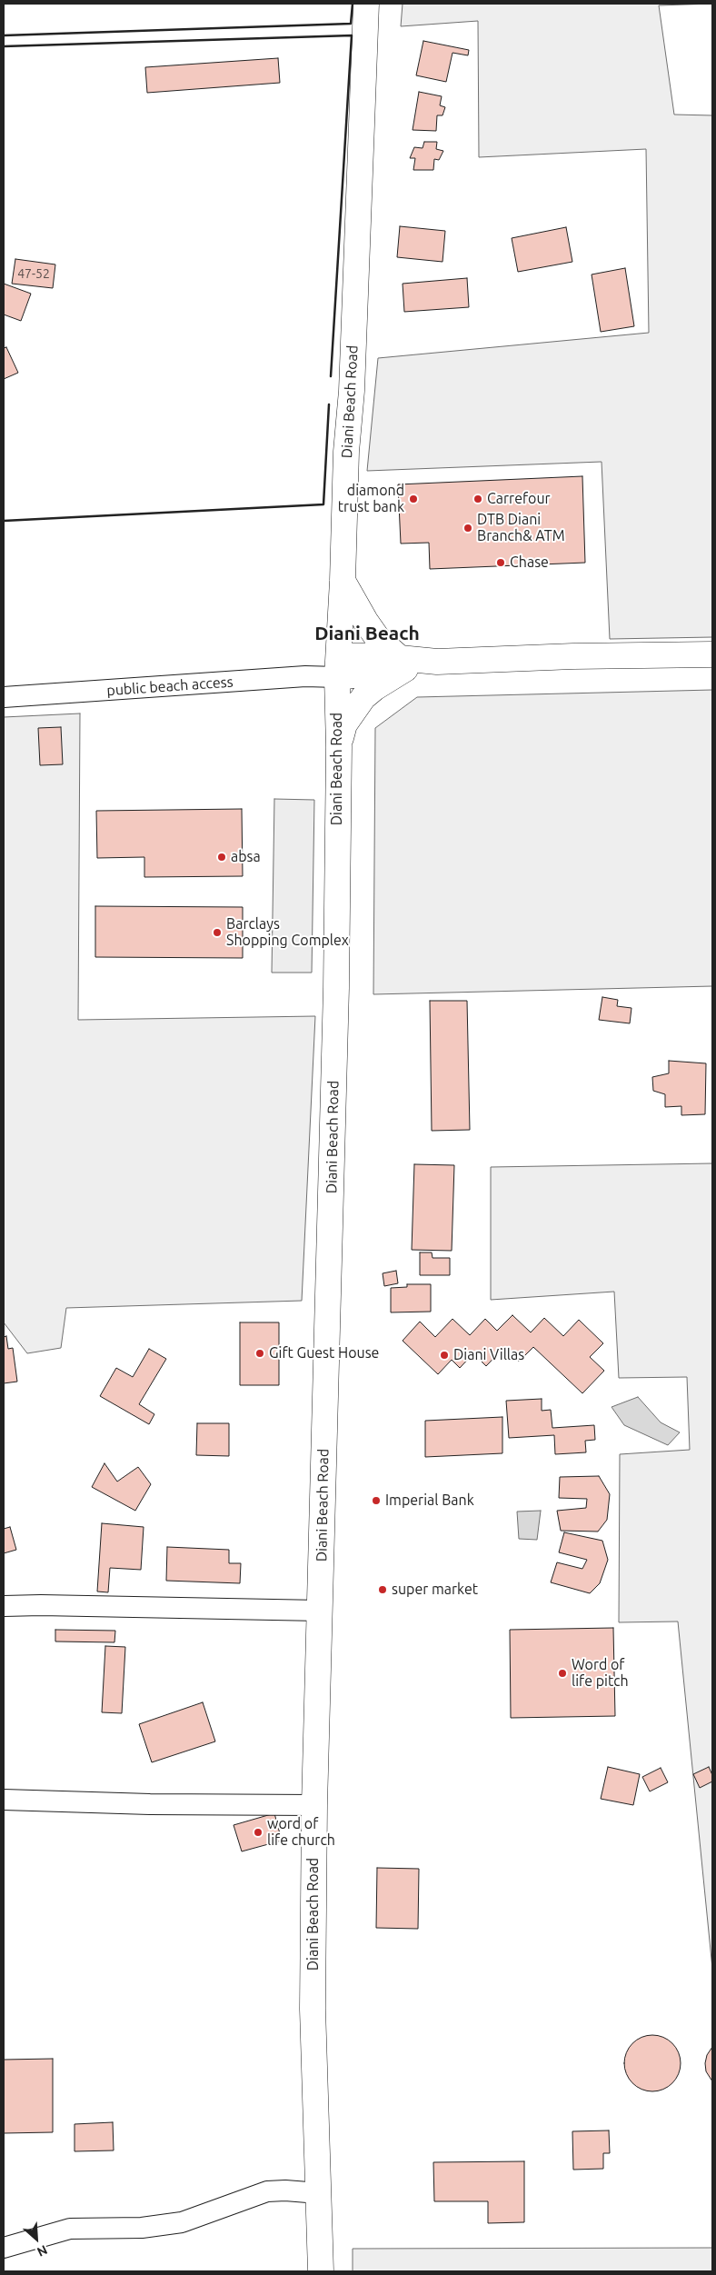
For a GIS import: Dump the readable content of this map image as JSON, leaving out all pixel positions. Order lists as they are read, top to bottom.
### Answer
{
  "streets": {
    "main road": ["Diani Beach Road"],
    "street": ["public beach access"]
  },
  "crossings": [
    ["Diani Beach Road", "public beach access"]
  ],
  "districts": ["Diani Beach"],
  "places": [
    "diamond trust bank",
    "Carrefour",
    "DTB Diani Branch& ATM",
    "Chase",
    "absa",
    "Barclays Shopping Complex",
    "Gift Guest House",
    "Diani Villas",
    "Imperial Bank",
    "super market",
    "Word of life pitch",
    "word of life church"
  ],
  "house_numbers": ["47-52"],
  "north": "bottom right"
}
